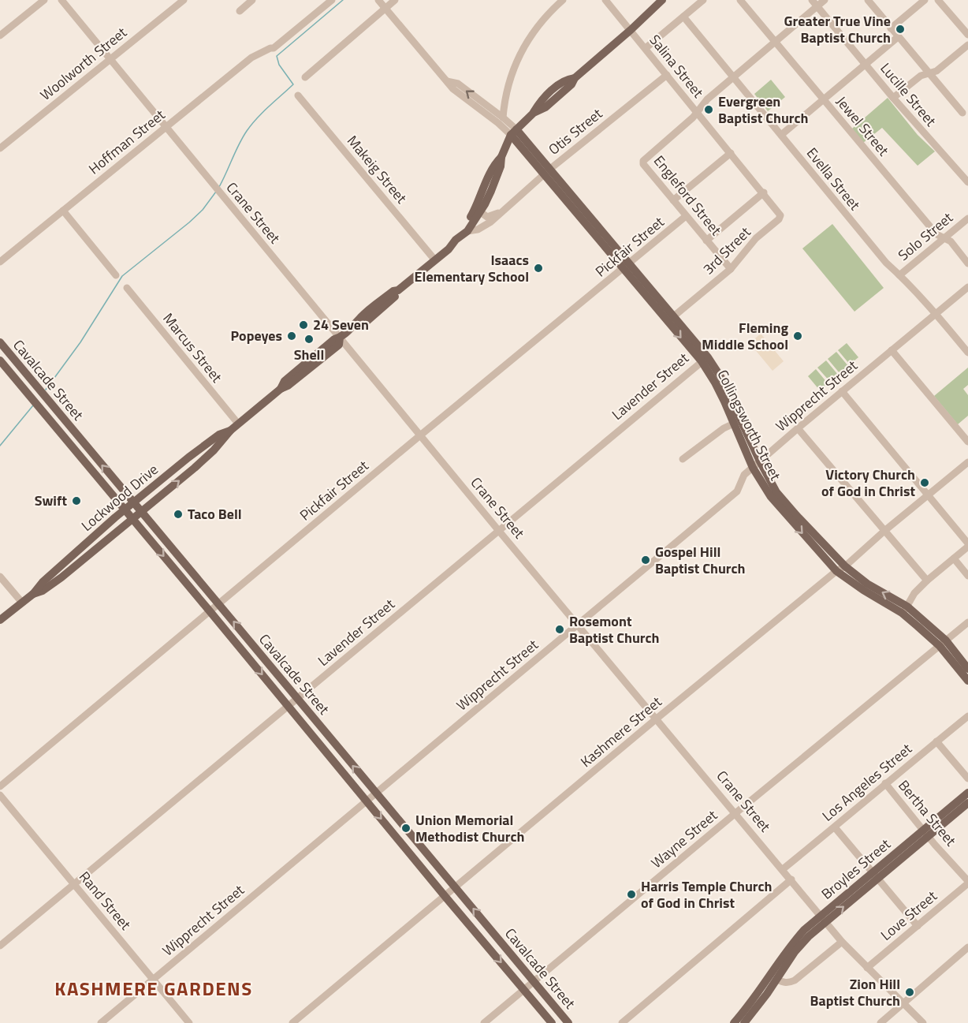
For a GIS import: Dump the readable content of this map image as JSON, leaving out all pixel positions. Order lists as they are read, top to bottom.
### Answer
{
  "streets": {
    "main road": [
      "Cavalcade Street",
      "Collingsworth Street",
      "Lockwood Drive",
      "Broyles Street"
    ],
    "street": [
      "Woolworth Street",
      "Salina Street",
      "Lucille Street",
      "Jewel Street",
      "Otis Street",
      "Hoffman Street",
      "Makeig Street",
      "Evella Street",
      "Engleford Street",
      "Crane Street",
      "Solo Street",
      "Pickfair Street",
      "3rd Street",
      "Marcus Street",
      "Lavender Street",
      "Wipprecht Street",
      "Kashmere Street",
      "Los Angeles Street",
      "Bertha Street",
      "Wayne Street",
      "Rand Street",
      "Love Street"
    ]
  },
  "crossings": [
    ["Woolworth Street", "Crane Street"],
    ["Salina Street", "Otis Street"],
    ["Salina Street", "Engleford Street"],
    ["Salina Street", "3rd Street"],
    ["Salina Street", "Lockwood Drive"],
    ["Jewel Street", "Solo Street"],
    ["Otis Street", "Collingsworth Street"],
    ["Otis Street", "Lockwood Drive"],
    ["Hoffman Street", "Crane Street"],
    ["Makeig Street", "Lockwood Drive"],
    ["Evella Street", "Solo Street"],
    ["Evella Street", "Wipprecht Street"],
    ["Engleford Street", "Pickfair Street"],
    ["Engleford Street", "3rd Street"],
    ["Crane Street", "Pickfair Street"],
    ["Crane Street", "Lavender Street"],
    ["Crane Street", "Wipprecht Street"],
    ["Crane Street", "Lockwood Drive"],
    ["Crane Street", "Kashmere Street"],
    ["Crane Street", "Los Angeles Street"],
    ["Crane Street", "Wayne Street"],
    ["Crane Street", "Broyles Street"],
    ["Crane Street", "Love Street"],
    ["Pickfair Street", "Cavalcade Street"],
    ["Pickfair Street", "Collingsworth Street"],
    ["3rd Street", "Collingsworth Street"],
    ["Marcus Street", "Lockwood Drive"],
    ["Cavalcade Street", "Lavender Street"],
    ["Cavalcade Street", "Wipprecht Street"],
    ["Cavalcade Street", "Lockwood Drive"],
    ["Cavalcade Street", "Kashmere Street"],
    ["Cavalcade Street", "Wayne Street"],
    ["Lavender Street", "Collingsworth Street"],
    ["Lavender Street", "Rand Street"],
    ["Wipprecht Street", "Collingsworth Street"],
    ["Wipprecht Street", "Rand Street"],
    ["Collingsworth Street", "Lockwood Drive"],
    ["Collingsworth Street", "Kashmere Street"],
    ["Collingsworth Street", "Wayne Street"],
    ["Los Angeles Street", "Bertha Street"],
    ["Bertha Street", "Broyles Street"],
    ["Bertha Street", "Love Street"]
  ],
  "districts": ["KASHMERE GARDENS"],
  "places": [
    "Greater True Vine Baptist Church",
    "Evergreen Baptist Church",
    "Isaacs Elementary School",
    "24 Seven",
    "Popeyes",
    "Fleming Middle School",
    "Shell",
    "Victory Church of God in Christ",
    "Swift",
    "Taco Bell",
    "Gospel Hill Baptist Church",
    "Rosemont Baptist Church",
    "Union Memorial Methodist Church",
    "Harris Temple Church of God in Christ",
    "Zion Hill Baptist Church"
  ]
}
